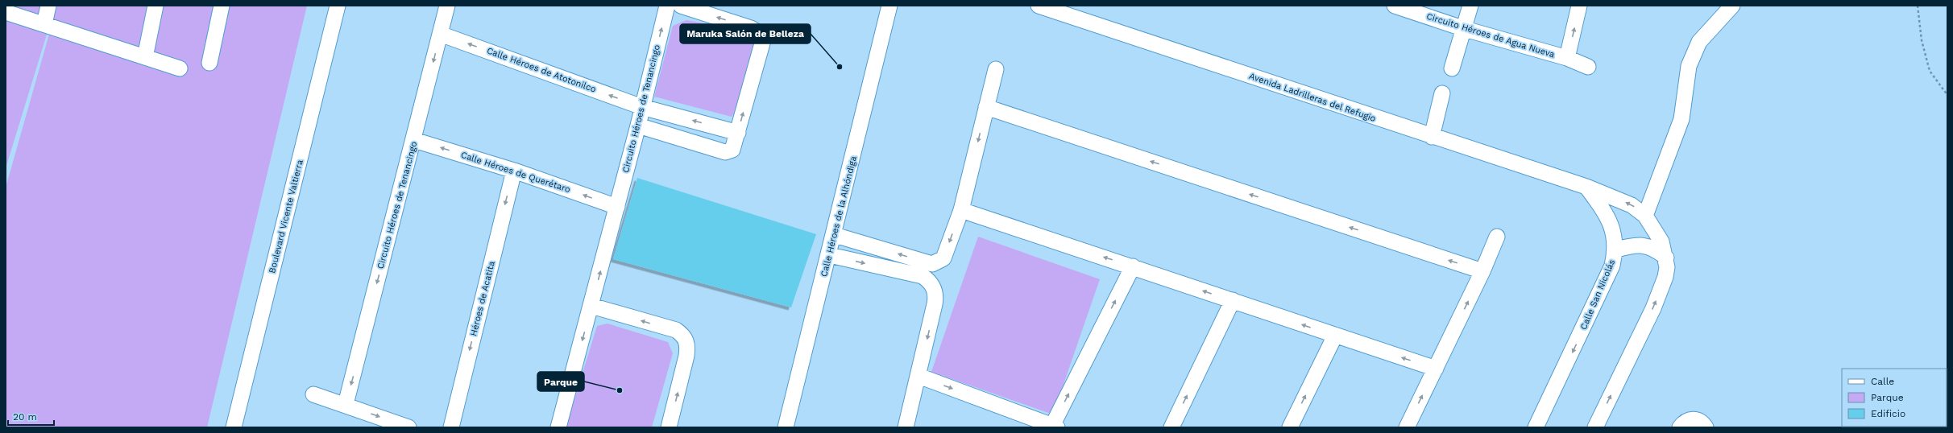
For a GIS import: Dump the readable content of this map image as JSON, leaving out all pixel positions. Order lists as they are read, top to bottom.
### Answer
{
  "streets": {
    "street": [
      "Circuito Héroes de Agua Nueva",
      "Calle Héroes de Atotonilco",
      "Avenida Ladrilleras del Refugio",
      "Circuito Héroes de Tenancingo",
      "Calle Héroes de Querétaro",
      "Boulevard Vicente Valtierra",
      "Calle Héroes de la Alhóndiga",
      "Calle San Nicolás",
      "Héroes de Acatita"
    ]
  },
  "crossings": [
    ["Calle Héroes de Atotonilco", "Circuito Héroes de Tenancingo"],
    ["Avenida Ladrilleras del Refugio", "Calle San Nicolás"],
    ["Circuito Héroes de Tenancingo", "Calle Héroes de Querétaro"],
    ["Calle Héroes de Querétaro", "Héroes de Acatita"]
  ],
  "one_way": ["Calle Héroes de Atotonilco", "Calle Héroes de Querétaro", "Héroes de Acatita"],
  "places": ["Maruka Salón de Belleza", "Parque"],
  "legend": ["Calle", "Parque", "Edificio"],
  "scale_bar": "20 m"
}
